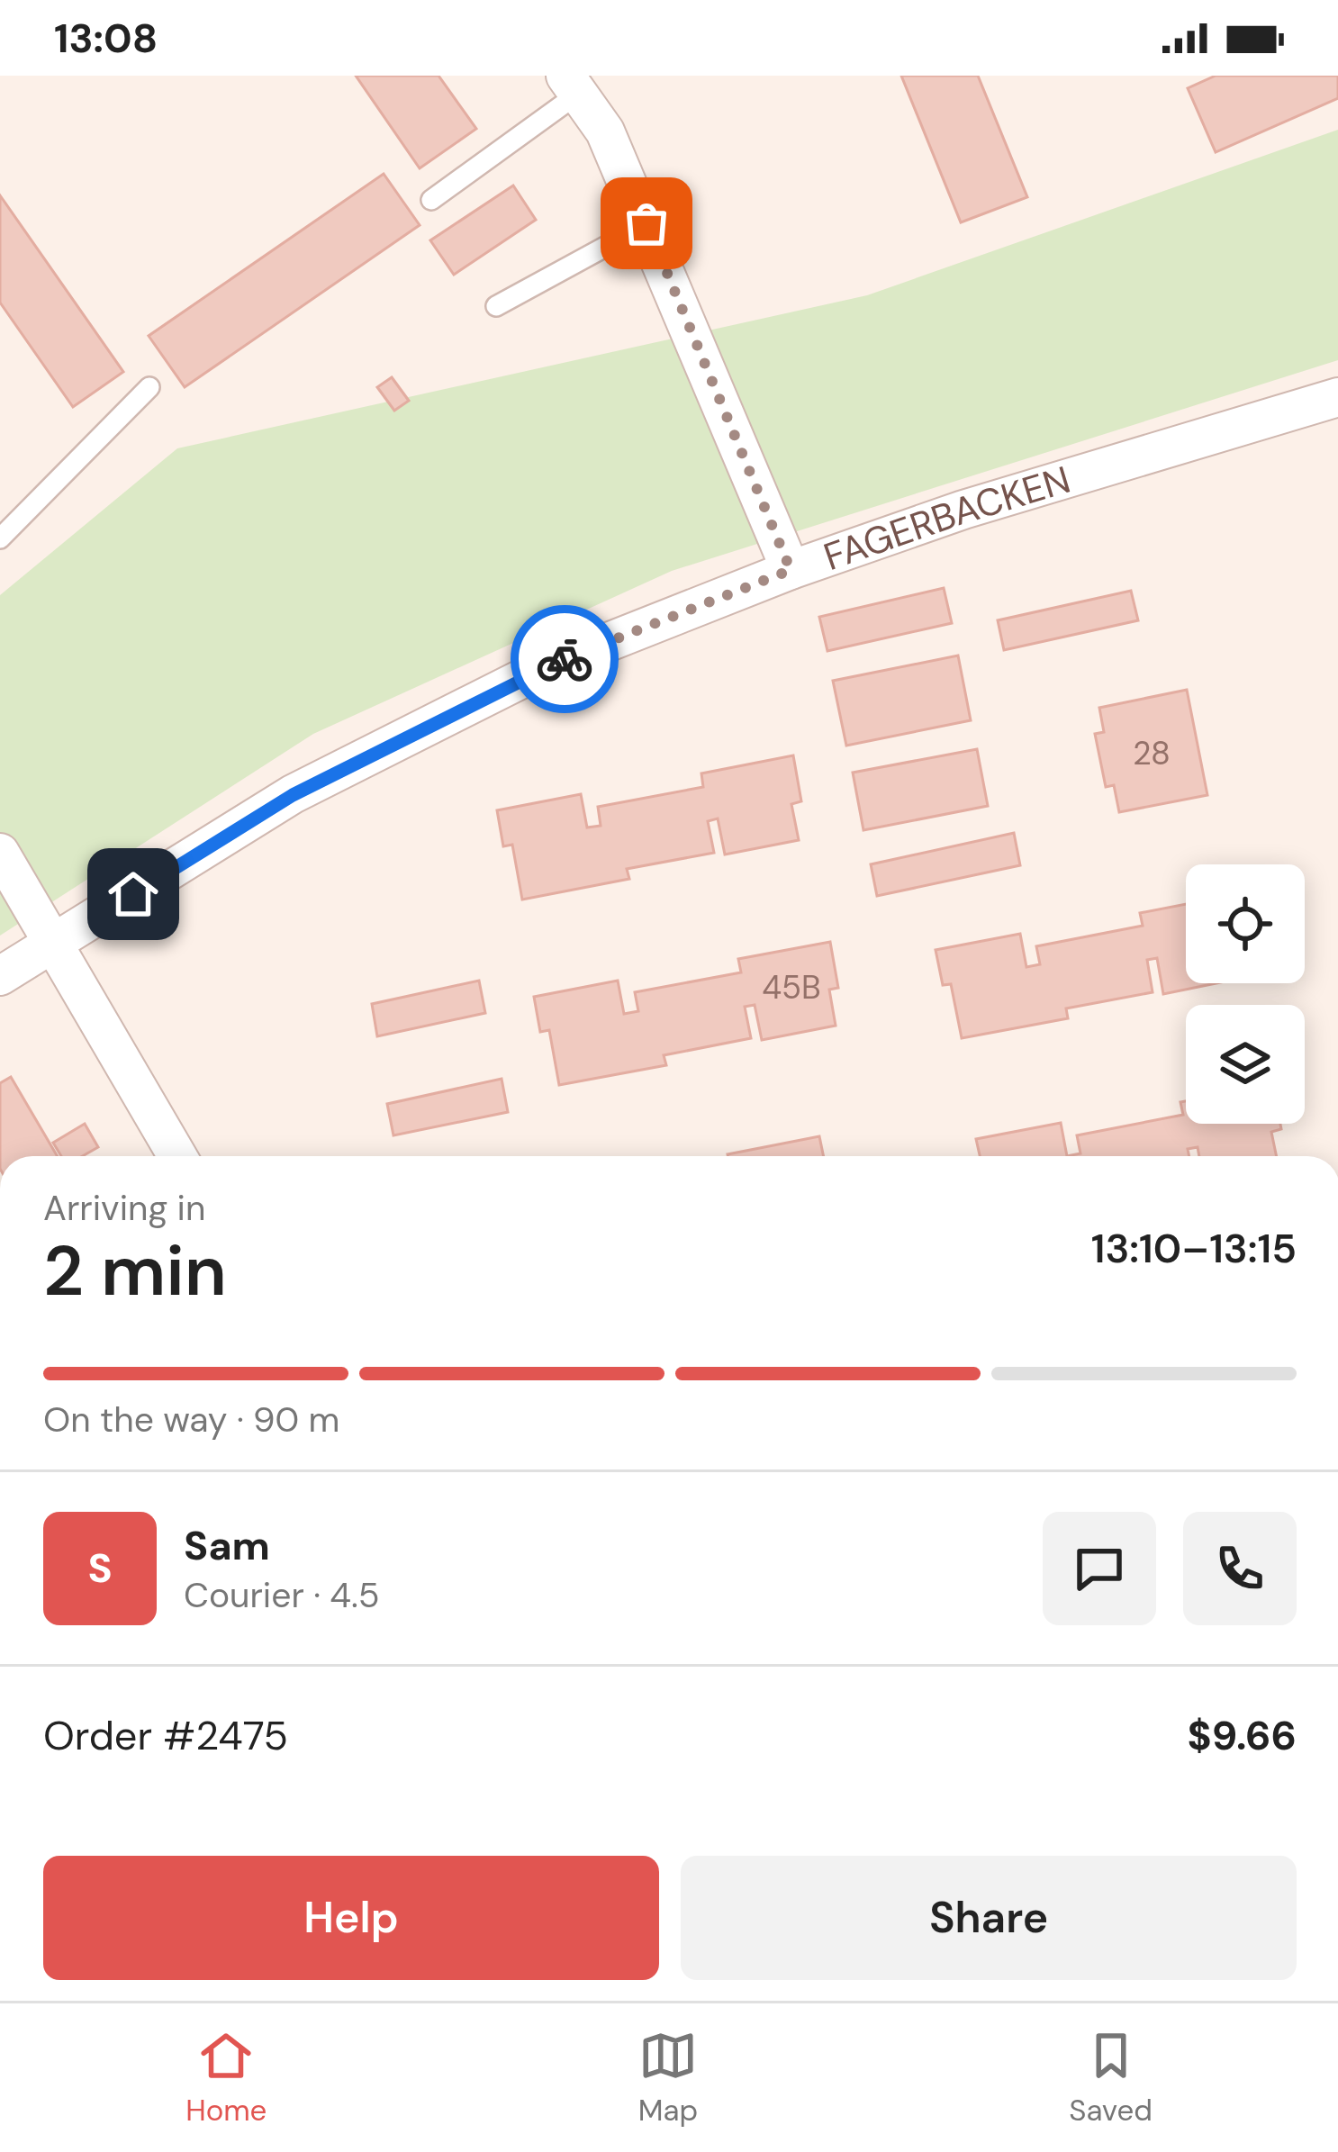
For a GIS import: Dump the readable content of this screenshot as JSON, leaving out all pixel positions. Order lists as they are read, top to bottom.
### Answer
{
  "streets": {
    "street": ["FAGERBACKEN"]
  },
  "house_numbers": ["28", "45B"],
  "page": {
    "status": "13:08",
    "heading": ["2 min", "Arriving in", "13:10–13:15"],
    "panel": [
      "Sam",
      "Courier · 4.5",
      "Order #2475",
      "$9.66"
    ],
    "bar": "On the way · 90 m",
    "round": "S",
    "buttons": ["Help", "Share"],
    "tabs": ["Home", "Map", "Saved"]
  }
}
